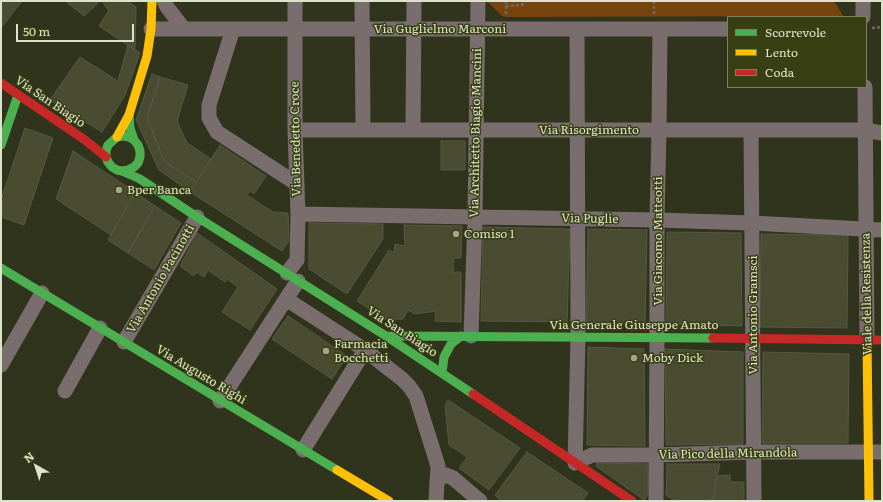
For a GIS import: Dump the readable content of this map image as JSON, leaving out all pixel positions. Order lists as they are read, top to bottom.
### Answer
{
  "streets": {
    "street": [
      "Via Guglielmo Marconi",
      "Via San Biagio",
      "Via Risorgimento",
      "Via Architetto Biagio Mancini",
      "Via Benedetto Croce",
      "Via Puglie",
      "Via Giacomo Matteotti",
      "Via Antonio Pacinotti",
      "Viale della Resistenza",
      "Via Antonio Gramsci",
      "Via Generale Giuseppe Amato",
      "Via Augusto Righi",
      "Via Pico della Mirandola"
    ]
  },
  "crossings": [
    ["Via Guglielmo Marconi", "Via Architetto Biagio Mancini"],
    ["Via Guglielmo Marconi", "Via Benedetto Croce"],
    ["Via Guglielmo Marconi", "Via Giacomo Matteotti"],
    ["Via San Biagio", "Via Benedetto Croce"],
    ["Via San Biagio", "Via Antonio Pacinotti"],
    ["Via San Biagio", "Via Generale Giuseppe Amato"],
    ["Via San Biagio", "Via Pico della Mirandola"],
    ["Via Risorgimento", "Via Architetto Biagio Mancini"],
    ["Via Risorgimento", "Via Benedetto Croce"],
    ["Via Risorgimento", "Via Giacomo Matteotti"],
    ["Via Risorgimento", "Viale della Resistenza"],
    ["Via Risorgimento", "Via Antonio Gramsci"],
    ["Via Architetto Biagio Mancini", "Via Puglie"],
    ["Via Architetto Biagio Mancini", "Via Generale Giuseppe Amato"],
    ["Via Benedetto Croce", "Via Puglie"],
    ["Via Benedetto Croce", "Via Augusto Righi"],
    ["Via Puglie", "Via Giacomo Matteotti"],
    ["Via Puglie", "Viale della Resistenza"],
    ["Via Puglie", "Via Antonio Gramsci"],
    ["Via Giacomo Matteotti", "Via Generale Giuseppe Amato"],
    ["Via Giacomo Matteotti", "Via Pico della Mirandola"],
    ["Via Antonio Pacinotti", "Via Augusto Righi"],
    ["Viale della Resistenza", "Via Generale Giuseppe Amato"],
    ["Viale della Resistenza", "Via Pico della Mirandola"],
    ["Via Antonio Gramsci", "Via Generale Giuseppe Amato"],
    ["Via Antonio Gramsci", "Via Pico della Mirandola"]
  ],
  "places": [
    "Bper Banca",
    "Comiso 1",
    "Farmacia Bocchetti",
    "Moby Dick"
  ],
  "legend": ["Scorrevole", "Lento", "Coda"],
  "scale_bar": "50 m",
  "north": "top left"
}
